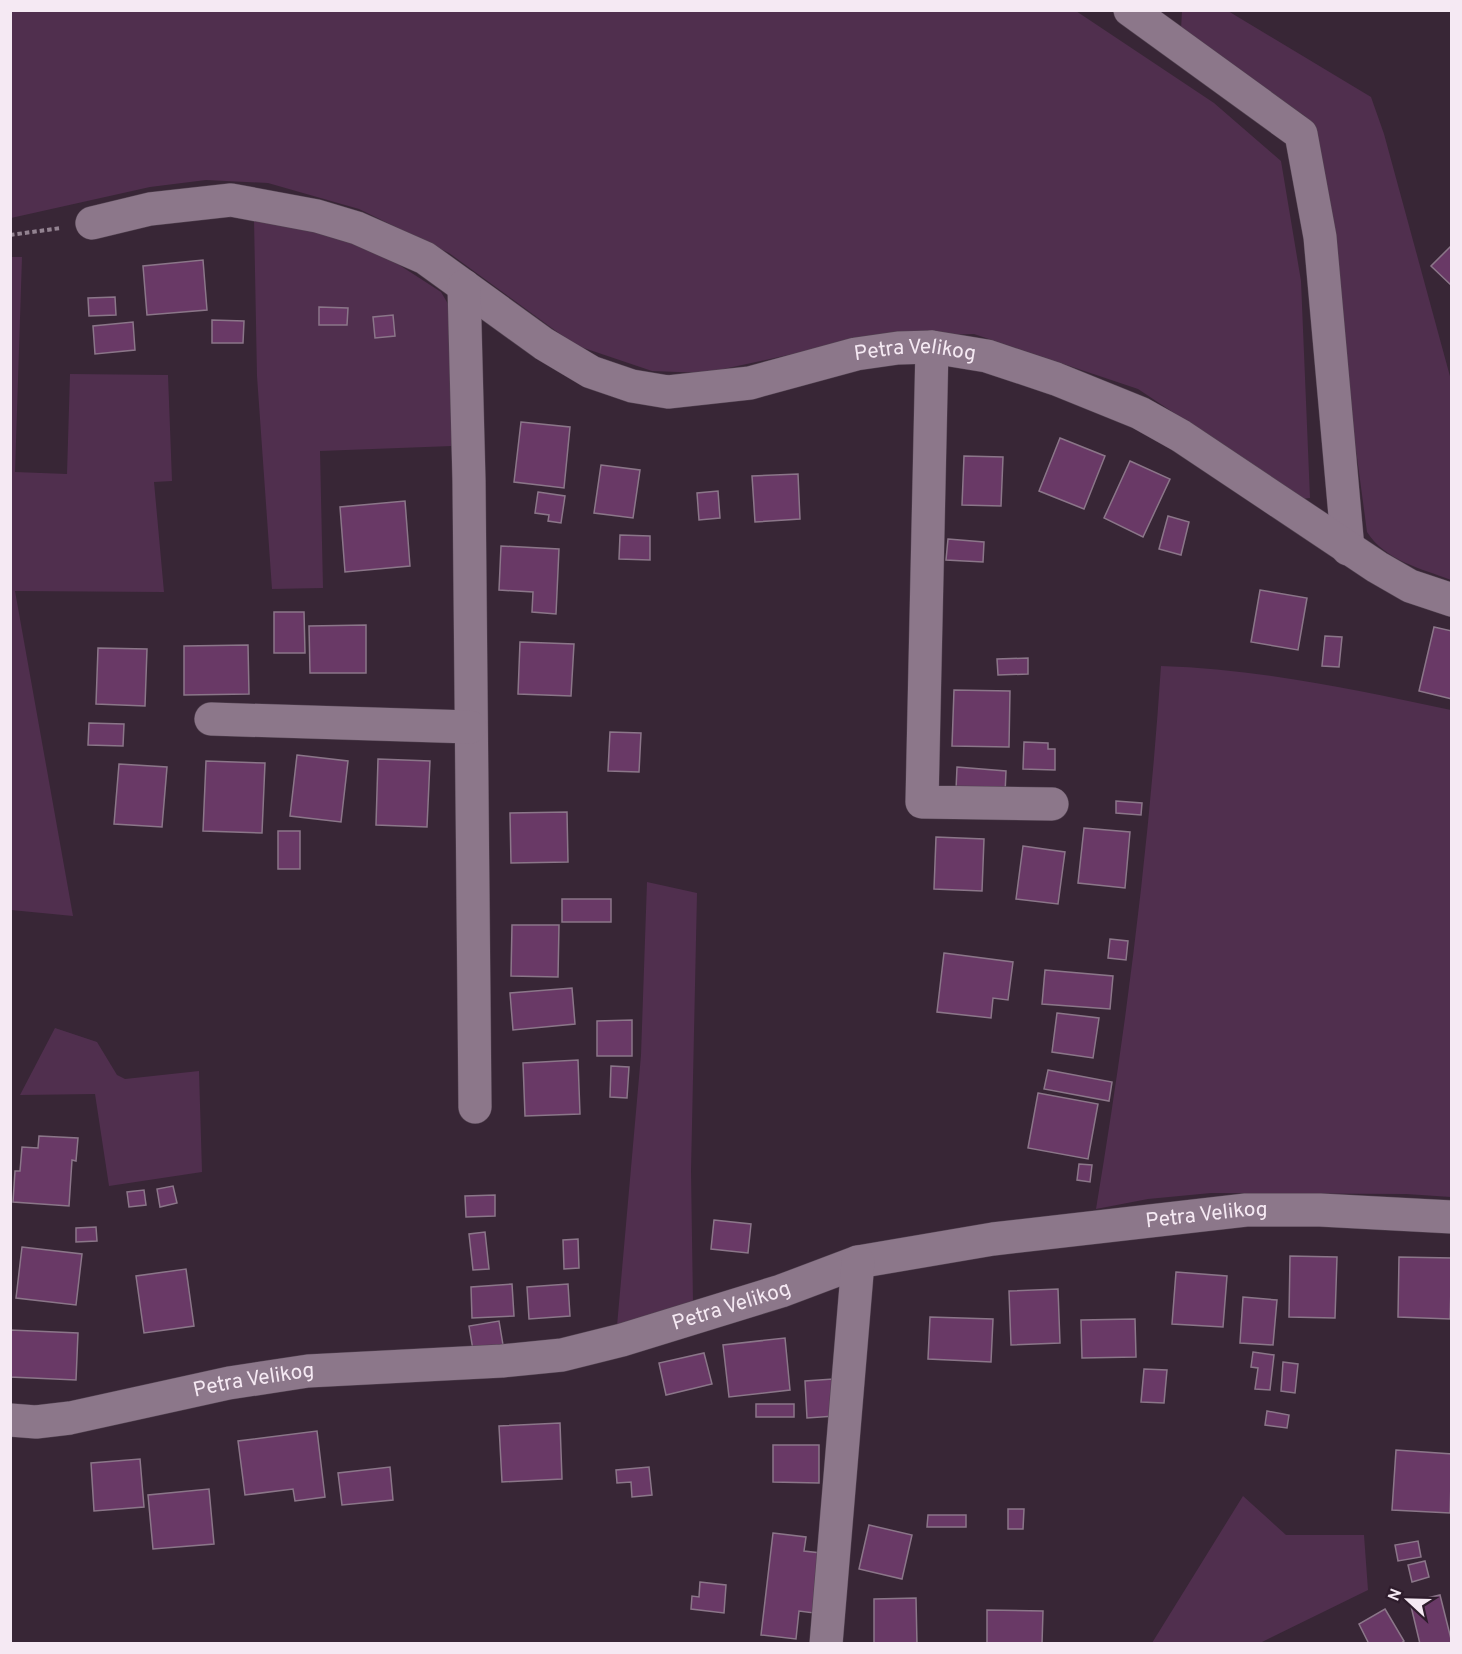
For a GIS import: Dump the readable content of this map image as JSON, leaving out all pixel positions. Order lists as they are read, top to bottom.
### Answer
{
  "streets": {
    "street": ["Petra Velikog"]
  },
  "north": "left"
}
